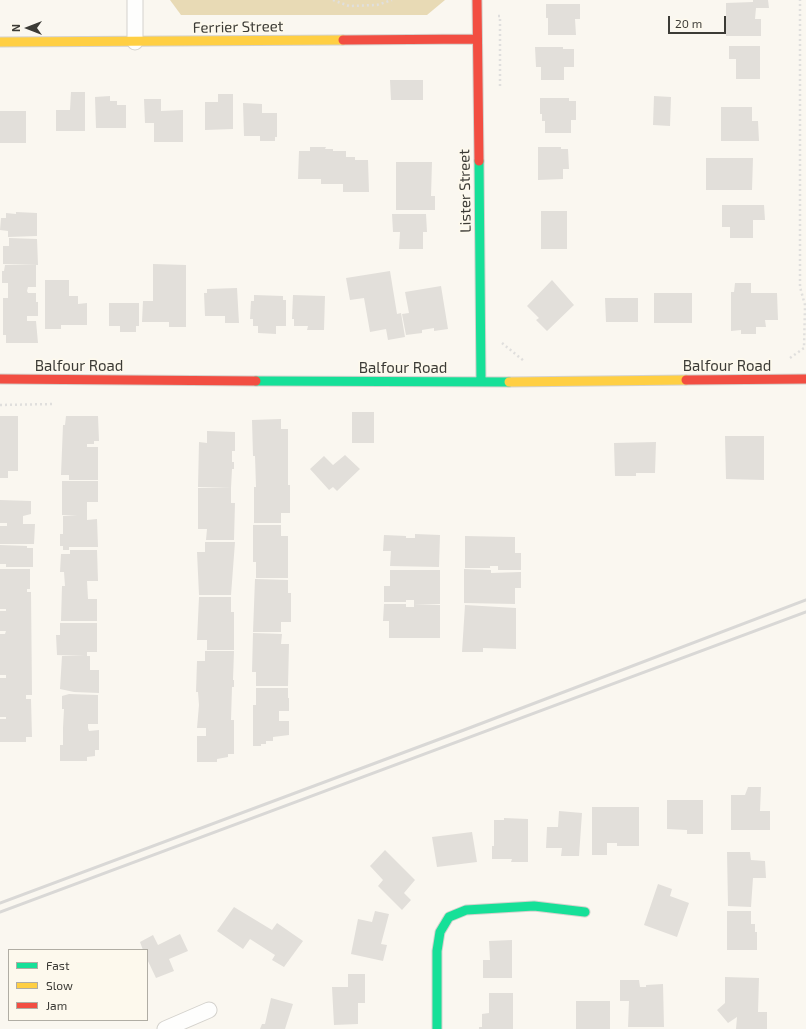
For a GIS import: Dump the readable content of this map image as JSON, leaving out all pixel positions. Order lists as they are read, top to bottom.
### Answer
{
  "streets": {
    "street": ["Ferrier Street", "Lister Street", "Balfour Road"]
  },
  "crossings": [
    ["Ferrier Street", "Lister Street"],
    ["Lister Street", "Balfour Road"]
  ],
  "legend": ["Fast", "Slow", "Jam"],
  "scale_bar": "20 m",
  "north": "left"
}
